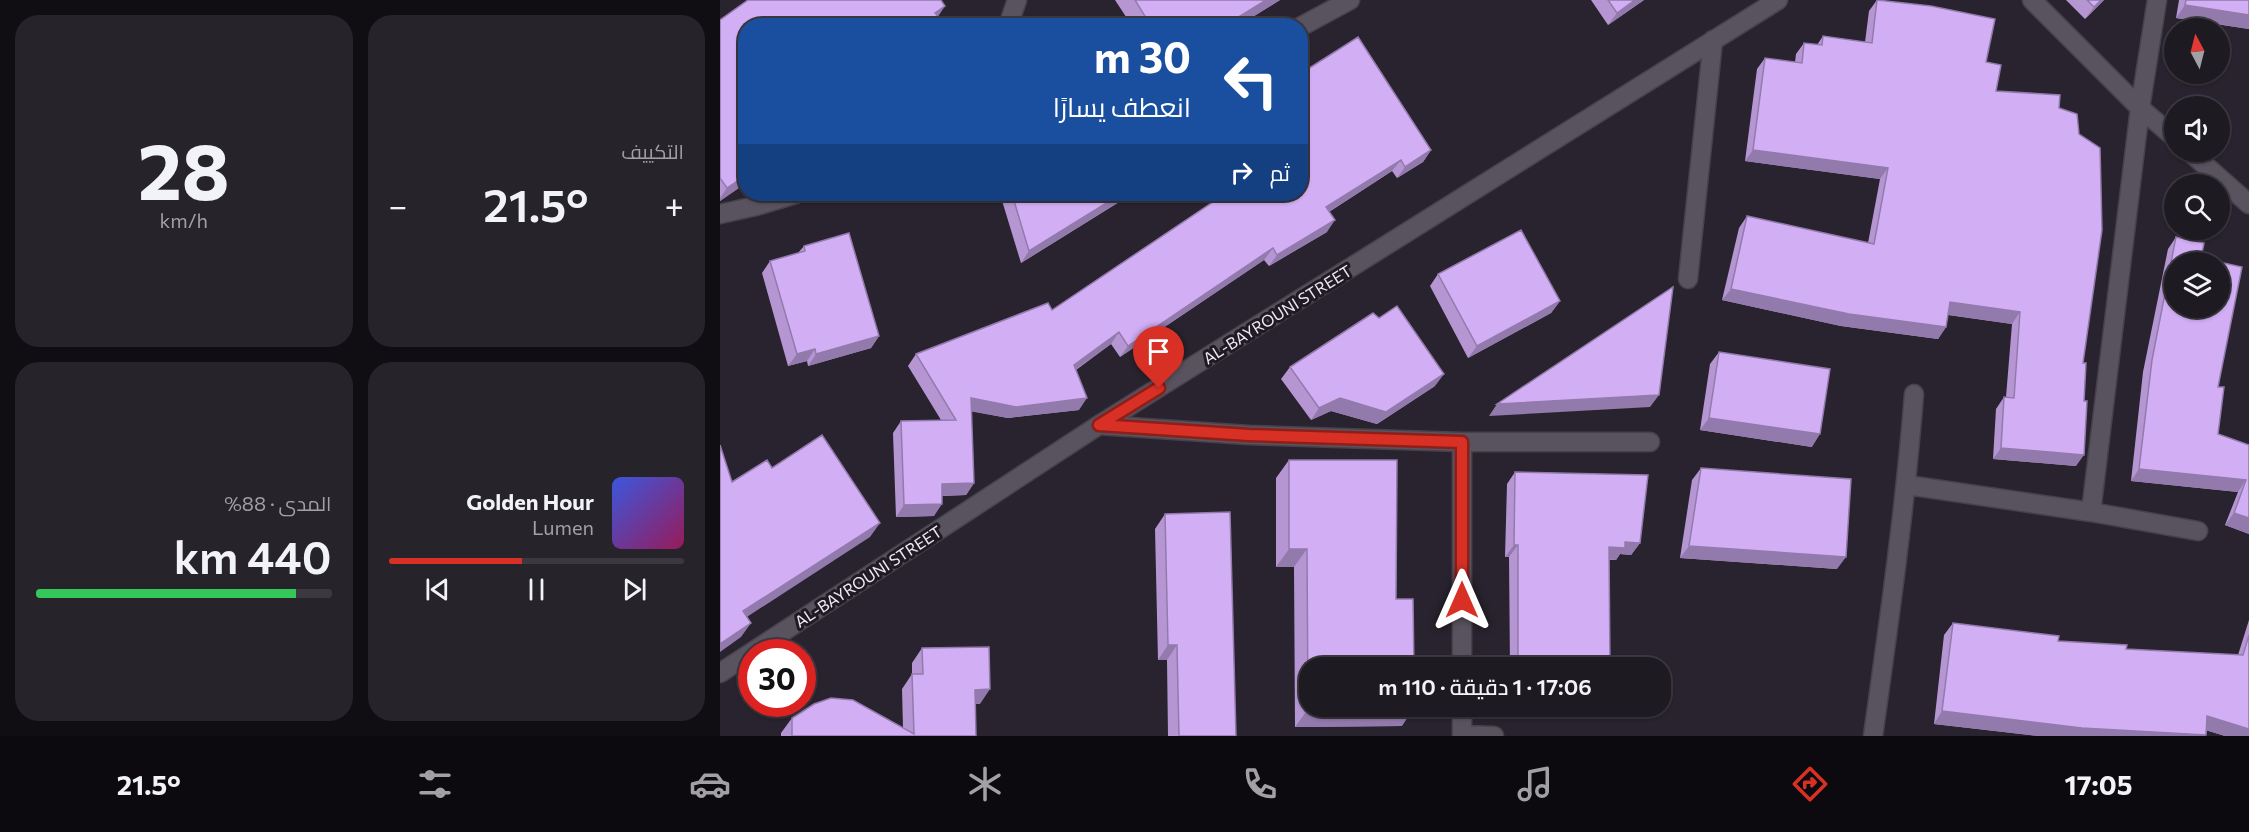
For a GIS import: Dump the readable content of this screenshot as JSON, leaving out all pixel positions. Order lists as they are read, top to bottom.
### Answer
{
  "streets": {
    "street": ["AL-BAYROUNI STREET"]
  },
  "north": "top",
  "page": {
    "tile": [
      "التكييف",
      ["28", "km/h"],
      ["المدى · 88%", "440 km"]
    ],
    "turn": ["30 m", "انعطف يسارًا"],
    "then": "ثم",
    "heat": ["−", "21.5°", "+"],
    "song": ["Golden Hour", "Lumen"],
    "limit": "30",
    "trip": "17:06 · 1 دقيقة · 110 m",
    "tabs": ["17:05", "21.5°"]
  }
}
